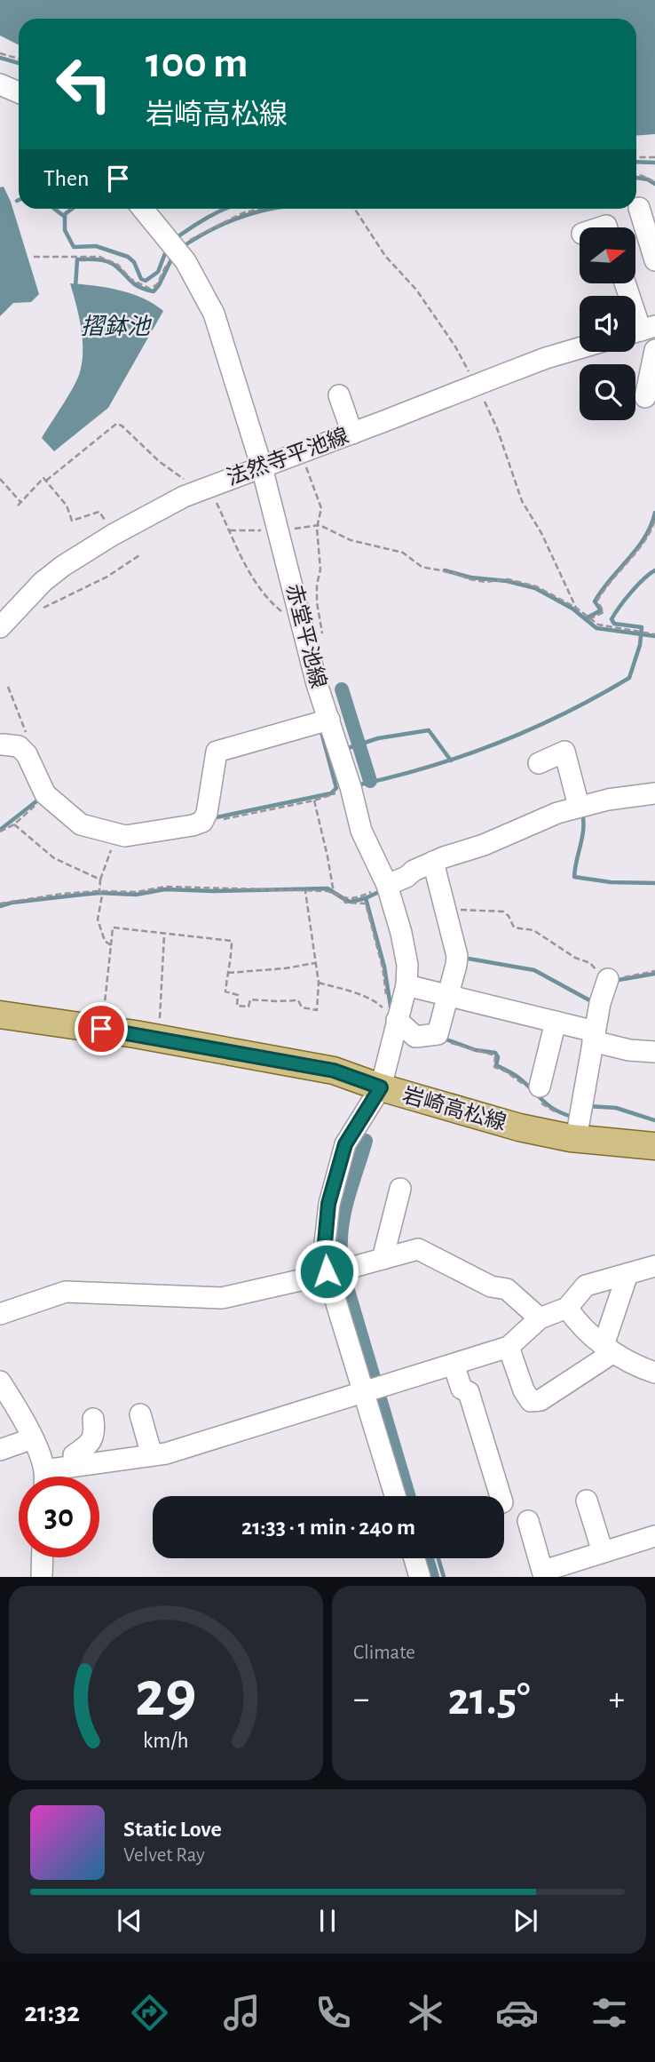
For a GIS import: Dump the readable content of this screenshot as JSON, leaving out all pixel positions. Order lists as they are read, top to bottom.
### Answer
{
  "streets": {
    "main road": ["岩崎高松線"],
    "street": ["法然寺平池線", "赤堂平池線"]
  },
  "crossings": [
    ["法然寺平池線", "赤堂平池線"],
    ["赤堂平池線", "岩崎高松線"]
  ],
  "water": ["摺鉢池"],
  "north": "right",
  "page": {
    "turn": ["100 m", "岩崎高松線"],
    "then": "Then",
    "limit": "30",
    "trip": "21:33 · 1 min · 240 m",
    "tile": "Climate",
    "heat": ["−", "21.5°", "+"],
    "song": ["Static Love", "Velvet Ray"],
    "tabs": "21:32",
    "gauge": ["29", "km/h"]
  }
}
